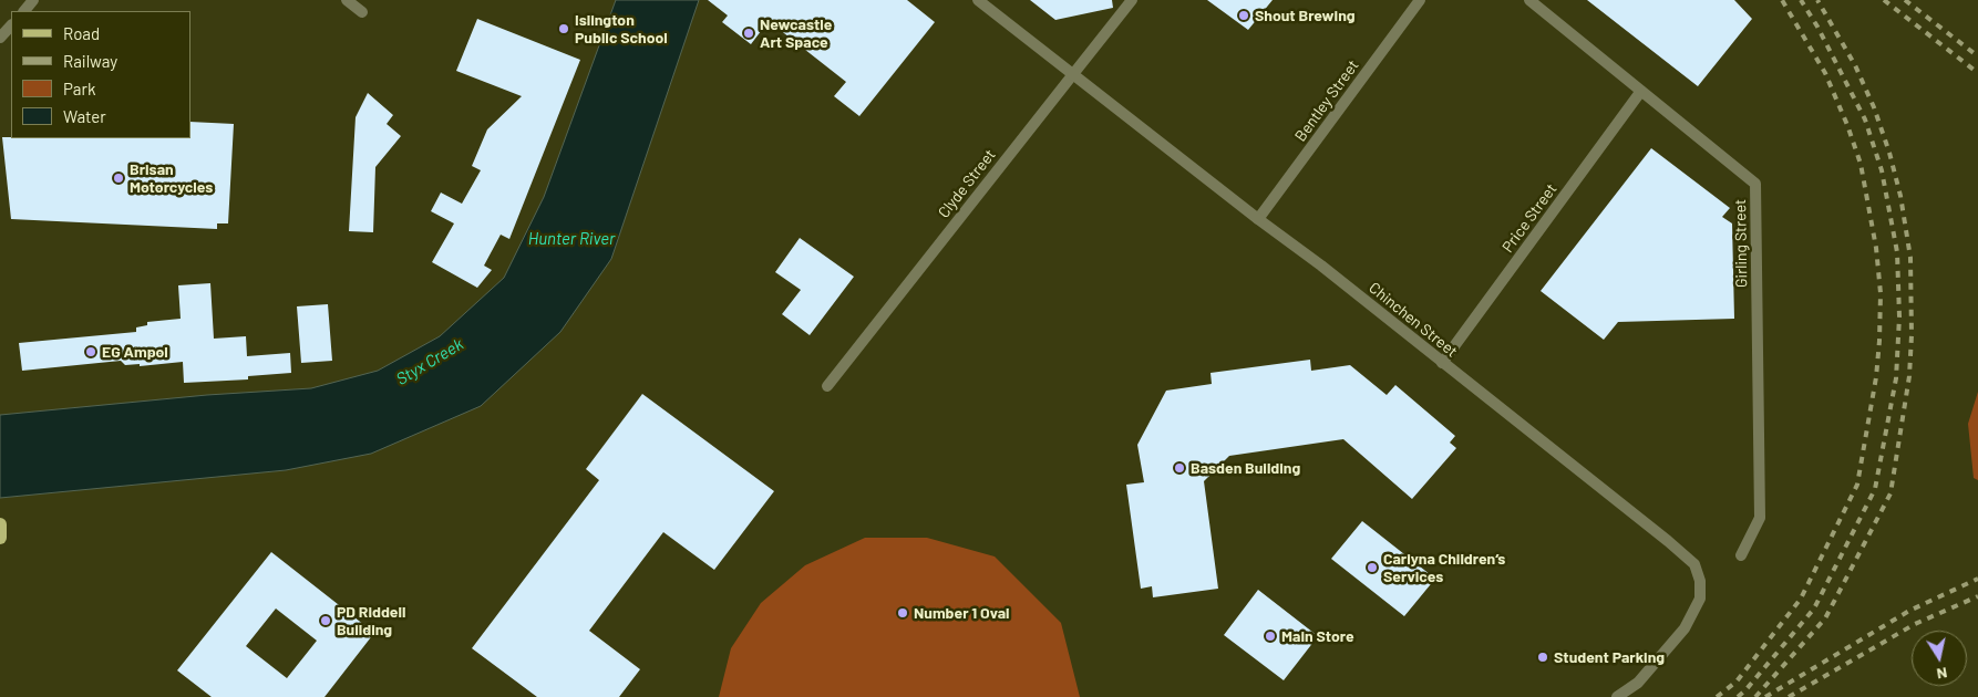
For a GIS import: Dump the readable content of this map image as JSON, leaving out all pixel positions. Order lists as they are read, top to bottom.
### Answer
{
  "streets": {
    "street": [
      "Bentley Street",
      "Clyde Street",
      "Price Street",
      "Girling Street",
      "Chinchen Street"
    ]
  },
  "crossings": [
    ["Bentley Street", "Chinchen Street"],
    ["Clyde Street", "Chinchen Street"],
    ["Price Street", "Girling Street"],
    ["Price Street", "Chinchen Street"]
  ],
  "water": ["Hunter River", "Styx Creek"],
  "places": [
    "Shout Brewing",
    "Islington Public School",
    "Newcastle Art Space",
    "Brisan Motorcycles",
    "EG Ampol",
    "Basden Building",
    "Cariyna Children‘s Services",
    "Number 1 Oval",
    "PD Riddell Building",
    "Main Store",
    "Student Parking"
  ],
  "legend": [
    "Road",
    "Railway",
    "Park",
    "Water"
  ],
  "north": "bottom"
}
